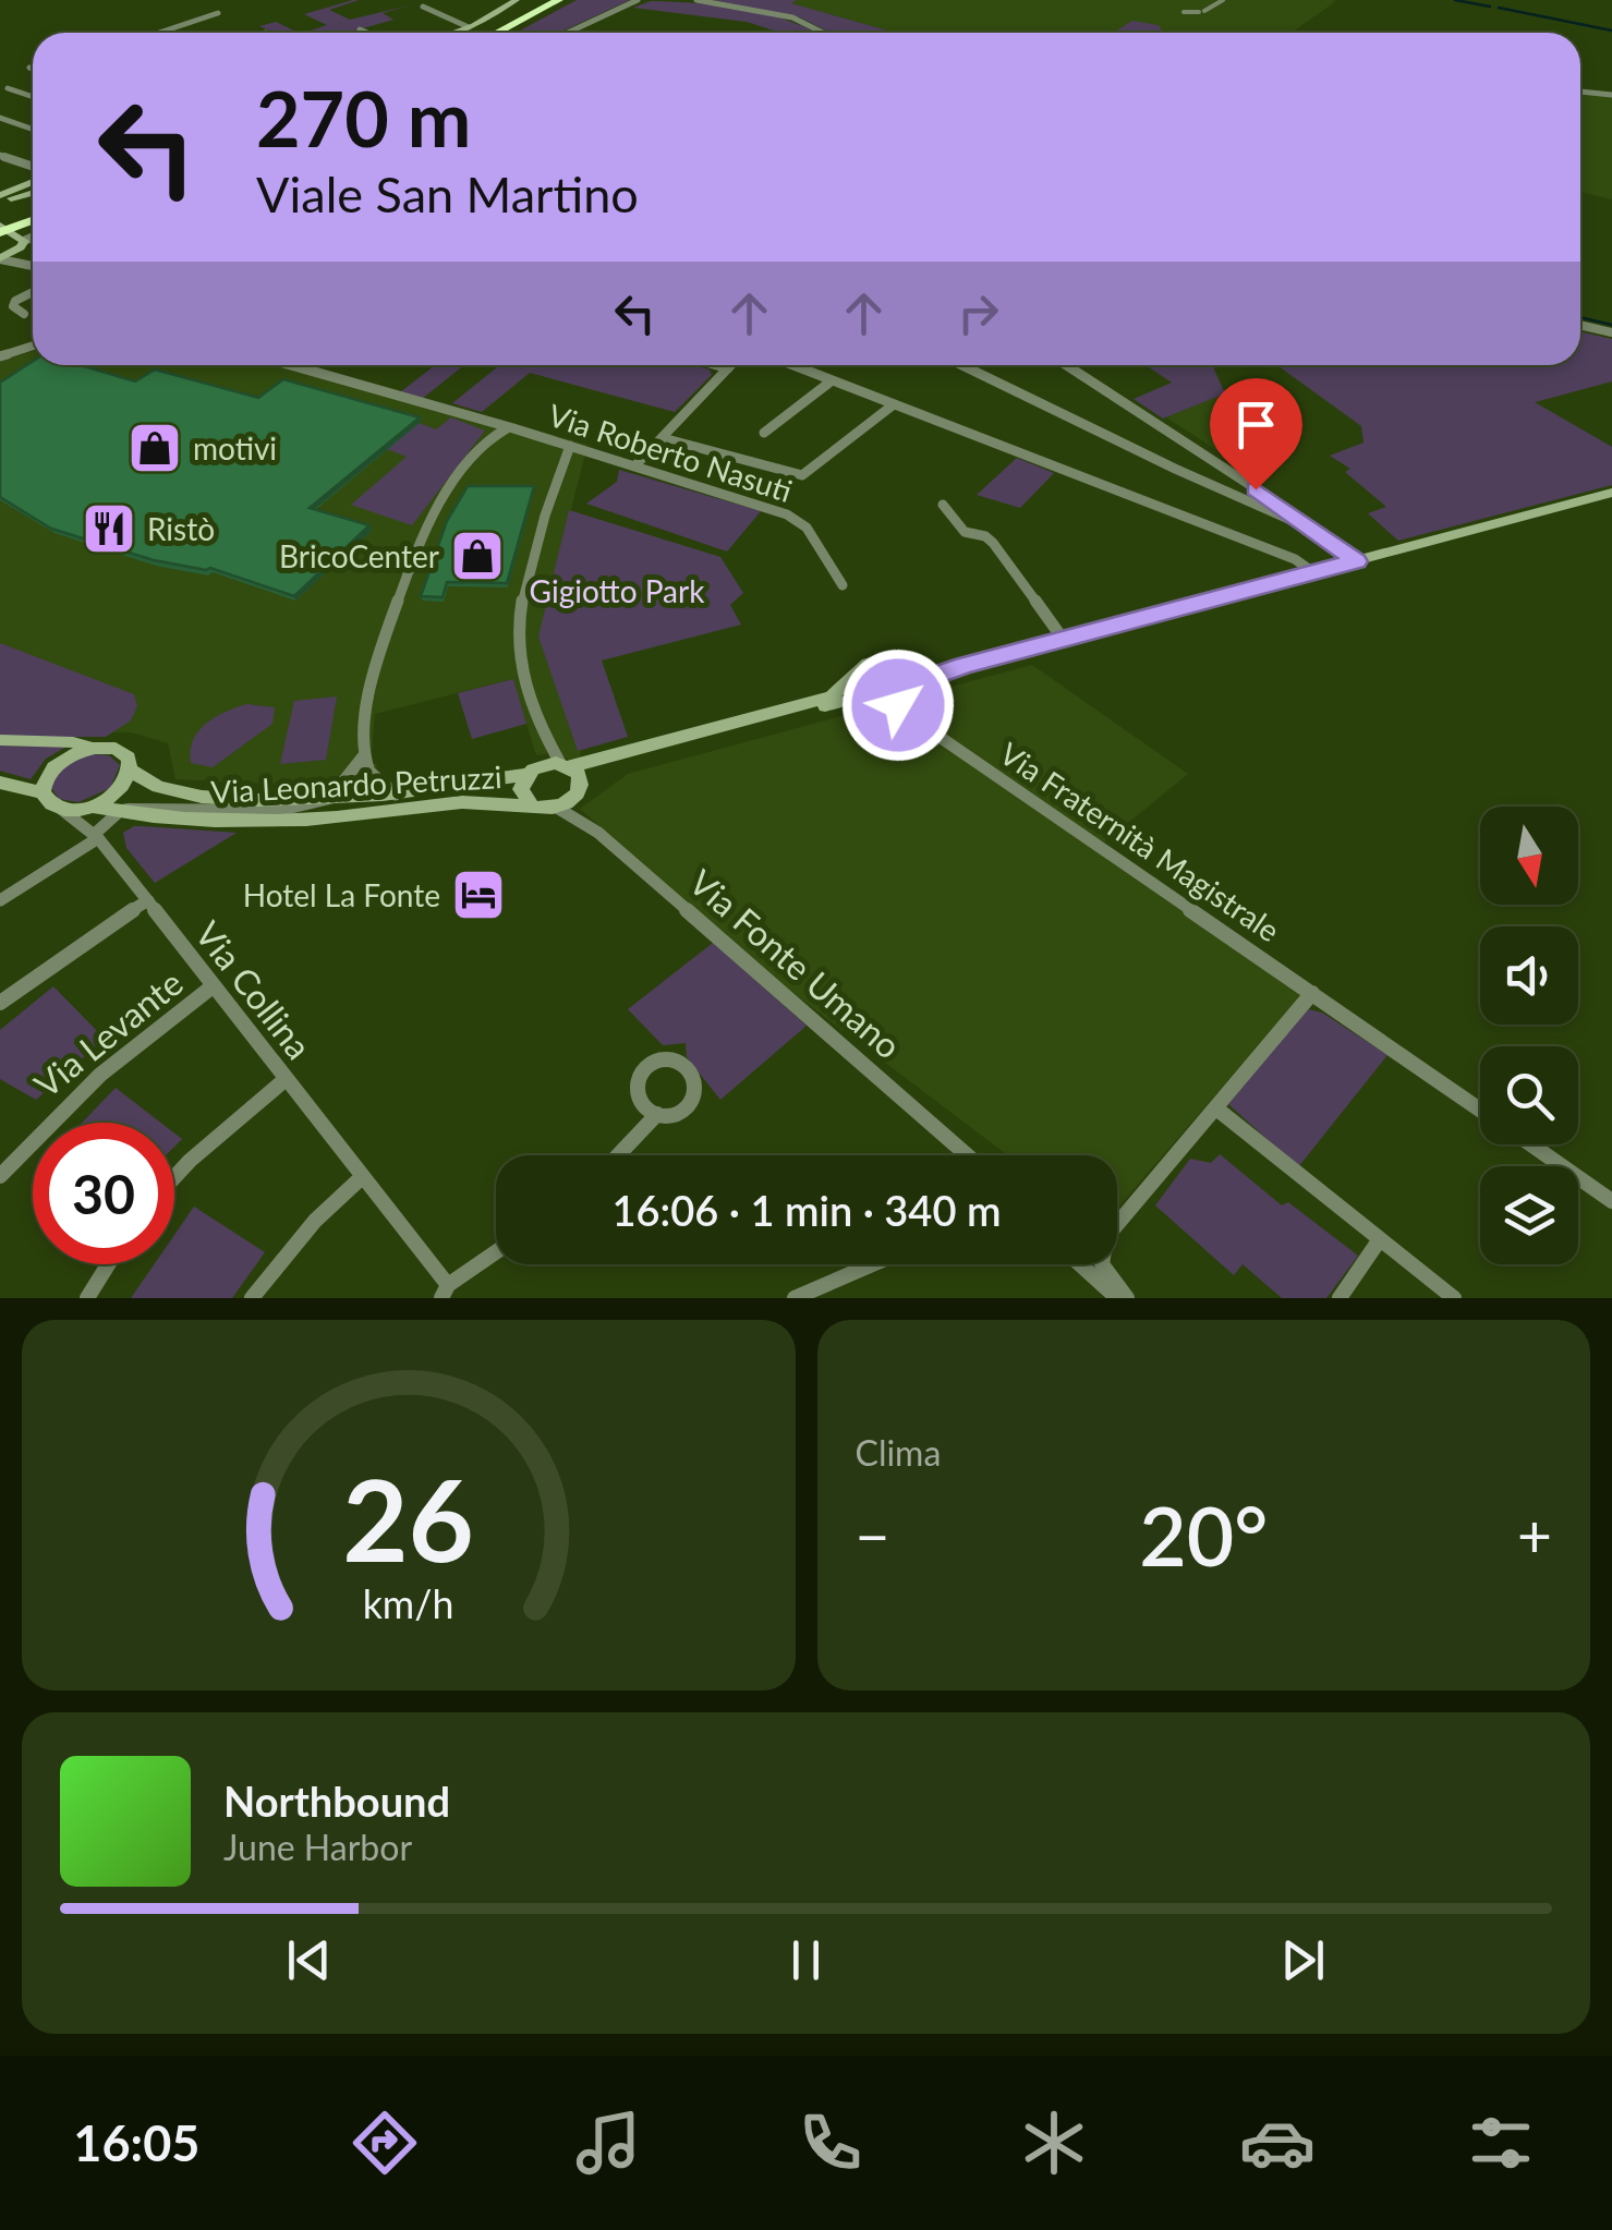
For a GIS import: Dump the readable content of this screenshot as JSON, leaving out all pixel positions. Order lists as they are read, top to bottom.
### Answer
{
  "streets": {
    "main road": ["Via Leonardo Petruzzi"],
    "street": [
      "Via Roberto Nasuti",
      "Via Fraternità Magistrale",
      "Via Fonte Umano",
      "Via Collina",
      "Via Levante"
    ]
  },
  "crossings": [
    ["Via Leonardo Petruzzi", "Via Fraternità Magistrale"],
    ["Via Leonardo Petruzzi", "Via Fonte Umano"],
    ["Via Leonardo Petruzzi", "Via Collina"],
    ["Via Collina", "Via Levante"]
  ],
  "parks": ["Gigiotto Park"],
  "places": {
    "shop": ["motivi", "BricoCenter"],
    "restaurant": ["Ristò"],
    "hotel": ["Hotel La Fonte"]
  },
  "north": "bottom",
  "page": {
    "turn": ["270 m", "Viale San Martino"],
    "limit": "30",
    "trip": "16:06 · 1 min · 340 m",
    "tile": "Clima",
    "heat": ["−", "20°", "+"],
    "song": ["Northbound", "June Harbor"],
    "tabs": "16:05",
    "gauge": ["26", "km/h"]
  }
}
